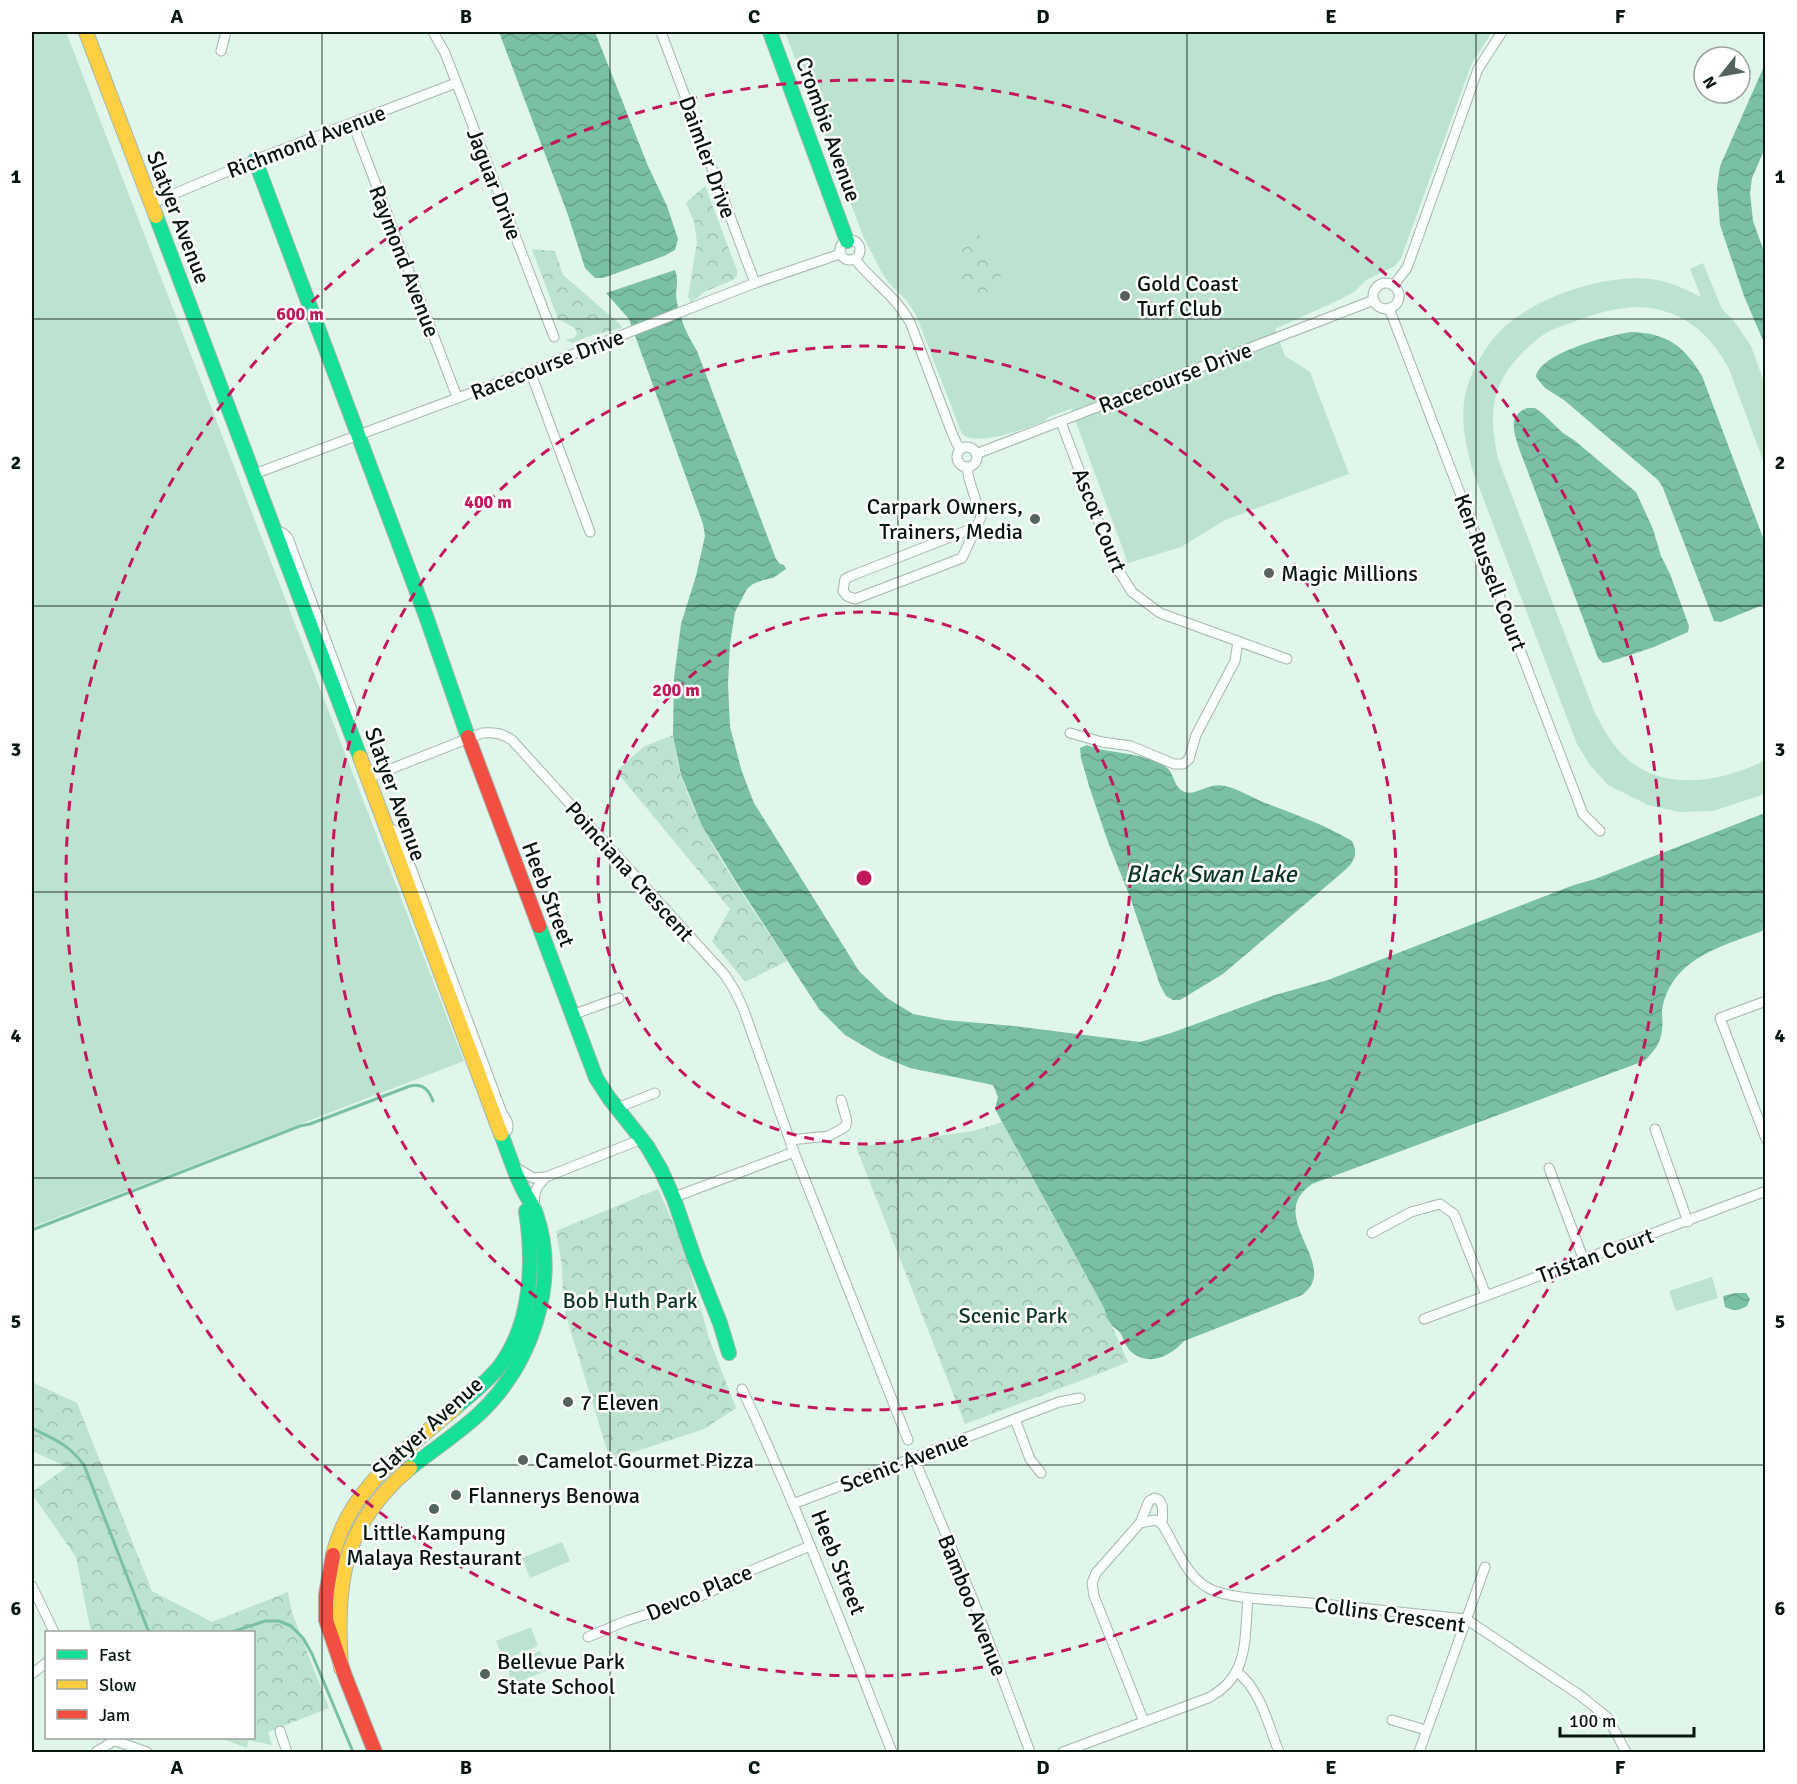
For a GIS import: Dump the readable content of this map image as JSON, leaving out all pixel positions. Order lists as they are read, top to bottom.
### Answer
{
  "streets": {
    "main road": ["Crombie Avenue", "Slatyer Avenue", "Heeb Street"],
    "street": [
      "Richmond Avenue",
      "Daimler Drive",
      "Jaguar Drive",
      "Raymond Avenue",
      "Racecourse Drive",
      "Ascot Court",
      "Ken Russell Court",
      "Poinciana Crescent",
      "Tristan Court",
      "Scenic Avenue",
      "Devco Place",
      "Bamboo Avenue",
      "Collins Crescent"
    ]
  },
  "crossings": [
    ["Crombie Avenue", "Racecourse Drive"],
    ["Richmond Avenue", "Jaguar Drive"],
    ["Richmond Avenue", "Slatyer Avenue"],
    ["Richmond Avenue", "Raymond Avenue"],
    ["Richmond Avenue", "Heeb Street"],
    ["Daimler Drive", "Racecourse Drive"],
    ["Slatyer Avenue", "Racecourse Drive"],
    ["Slatyer Avenue", "Poinciana Crescent"],
    ["Raymond Avenue", "Racecourse Drive"],
    ["Racecourse Drive", "Ascot Court"],
    ["Racecourse Drive", "Ken Russell Court"],
    ["Racecourse Drive", "Heeb Street"],
    ["Poinciana Crescent", "Heeb Street"],
    ["Heeb Street", "Scenic Avenue"],
    ["Heeb Street", "Devco Place"],
    ["Scenic Avenue", "Bamboo Avenue"]
  ],
  "water": ["Black Swan Lake"],
  "parks": ["Bob Huth Park", "Scenic Park"],
  "places": [
    "Gold Coast Turf Club",
    "Carpark Owners, Trainers, Media",
    "Magic Millions",
    "7 Eleven",
    "Camelot Gourmet Pizza",
    "Flannerys Benowa",
    "Little Kampung Malaya Restaurant",
    "Bellevue Park State School"
  ],
  "legend": ["Fast", "Slow", "Jam"],
  "scale_bar": "100 m",
  "north": "bottom left",
  "grid": {
    "columns": [
      "A",
      "B",
      "C",
      "D",
      "E",
      "F"
    ],
    "rows": [
      "1",
      "2",
      "3",
      "4",
      "5",
      "6"
    ]
  },
  "rings": ["600 m", "400 m", "200 m"]
}
